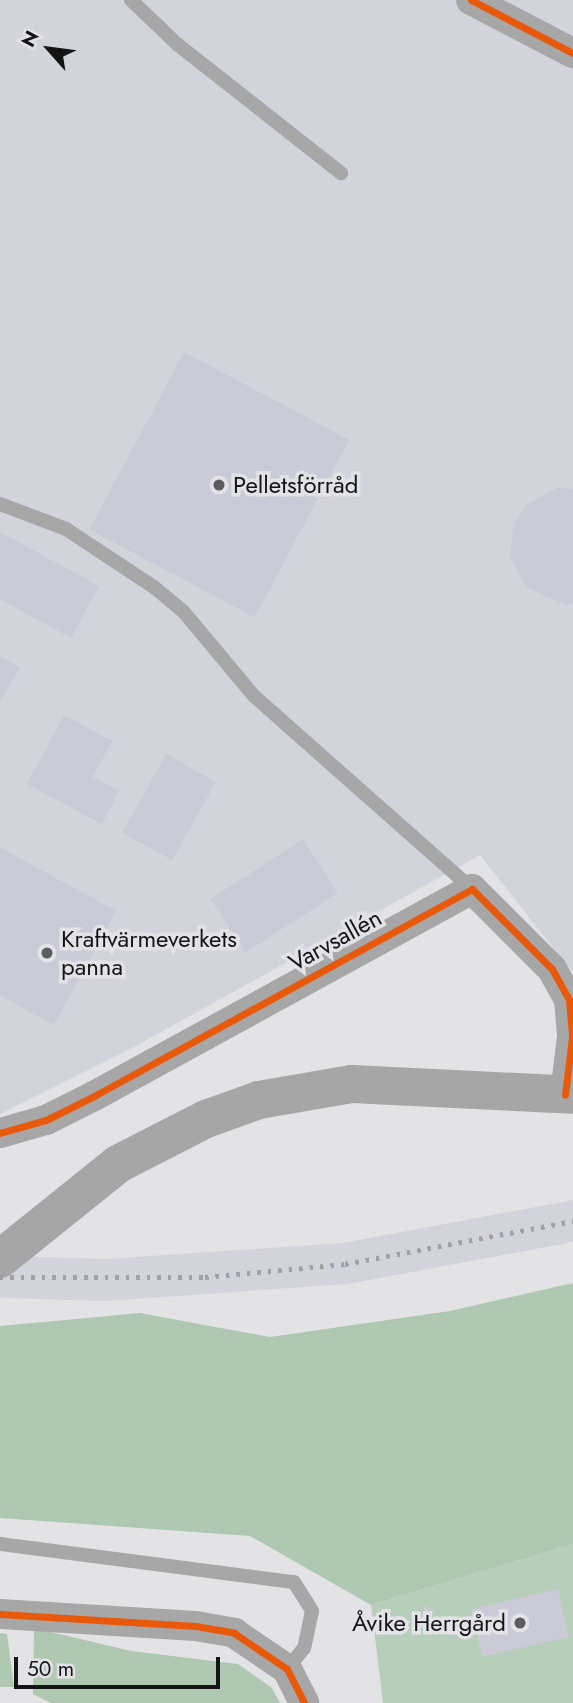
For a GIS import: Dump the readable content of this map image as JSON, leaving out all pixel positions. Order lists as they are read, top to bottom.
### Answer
{
  "streets": {
    "street": ["Varvsallén"]
  },
  "places": ["Pelletsförråd", "Kraftvärmeverkets panna", "Åvike Herrgård"],
  "scale_bar": "50 m",
  "north": "top left"
}
